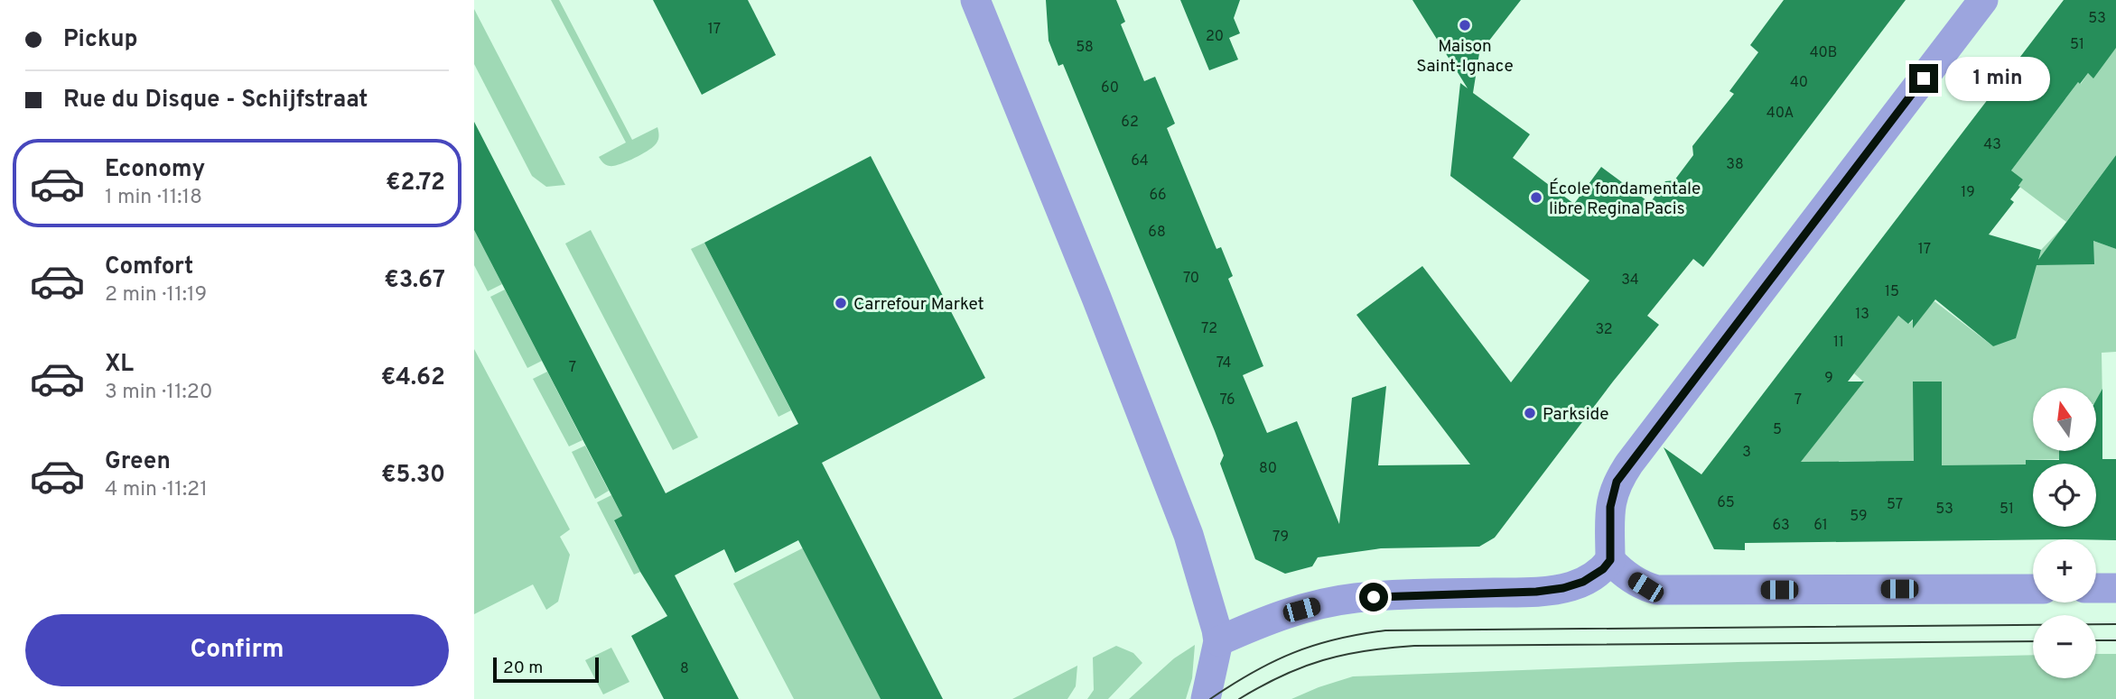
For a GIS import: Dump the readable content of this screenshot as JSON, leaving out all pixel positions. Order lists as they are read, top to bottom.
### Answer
{
  "places": [
    "Maison Saint-Ignace",
    "École fondamentale libre Regina Pacis",
    "Carrefour Market",
    "Parkside"
  ],
  "house_numbers": [
    "53",
    "17",
    "20",
    "51",
    "58",
    "40B",
    "40",
    "60",
    "40A",
    "62",
    "43",
    "64",
    "38",
    "19",
    "66",
    "68",
    "17",
    "70",
    "34",
    "15",
    "13",
    "72",
    "32",
    "11",
    "74",
    "7",
    "9",
    "76",
    "7",
    "5",
    "3",
    "80",
    "65",
    "57",
    "53",
    "51",
    "59",
    "63",
    "61",
    "79",
    "8"
  ],
  "scale_bar": "20 m",
  "north": "top",
  "page": {
    "banner": ["Pickup", "Rue du Disque - Schijfstraat"],
    "bubble": "1 min",
    "list": [
      {
        "name": "Economy",
        "note": "1 min · 11:18",
        "value": "€2.72"
      },
      {
        "name": "Comfort",
        "note": "2 min · 11:19",
        "value": "€3.67"
      },
      {
        "name": "XL",
        "note": "3 min · 11:20",
        "value": "€4.62"
      },
      {
        "name": "Green",
        "note": "4 min · 11:21",
        "value": "€5.30"
      }
    ],
    "map_buttons": ["+", "−"],
    "buttons": "Confirm",
    "scale": "20 m"
  }
}
